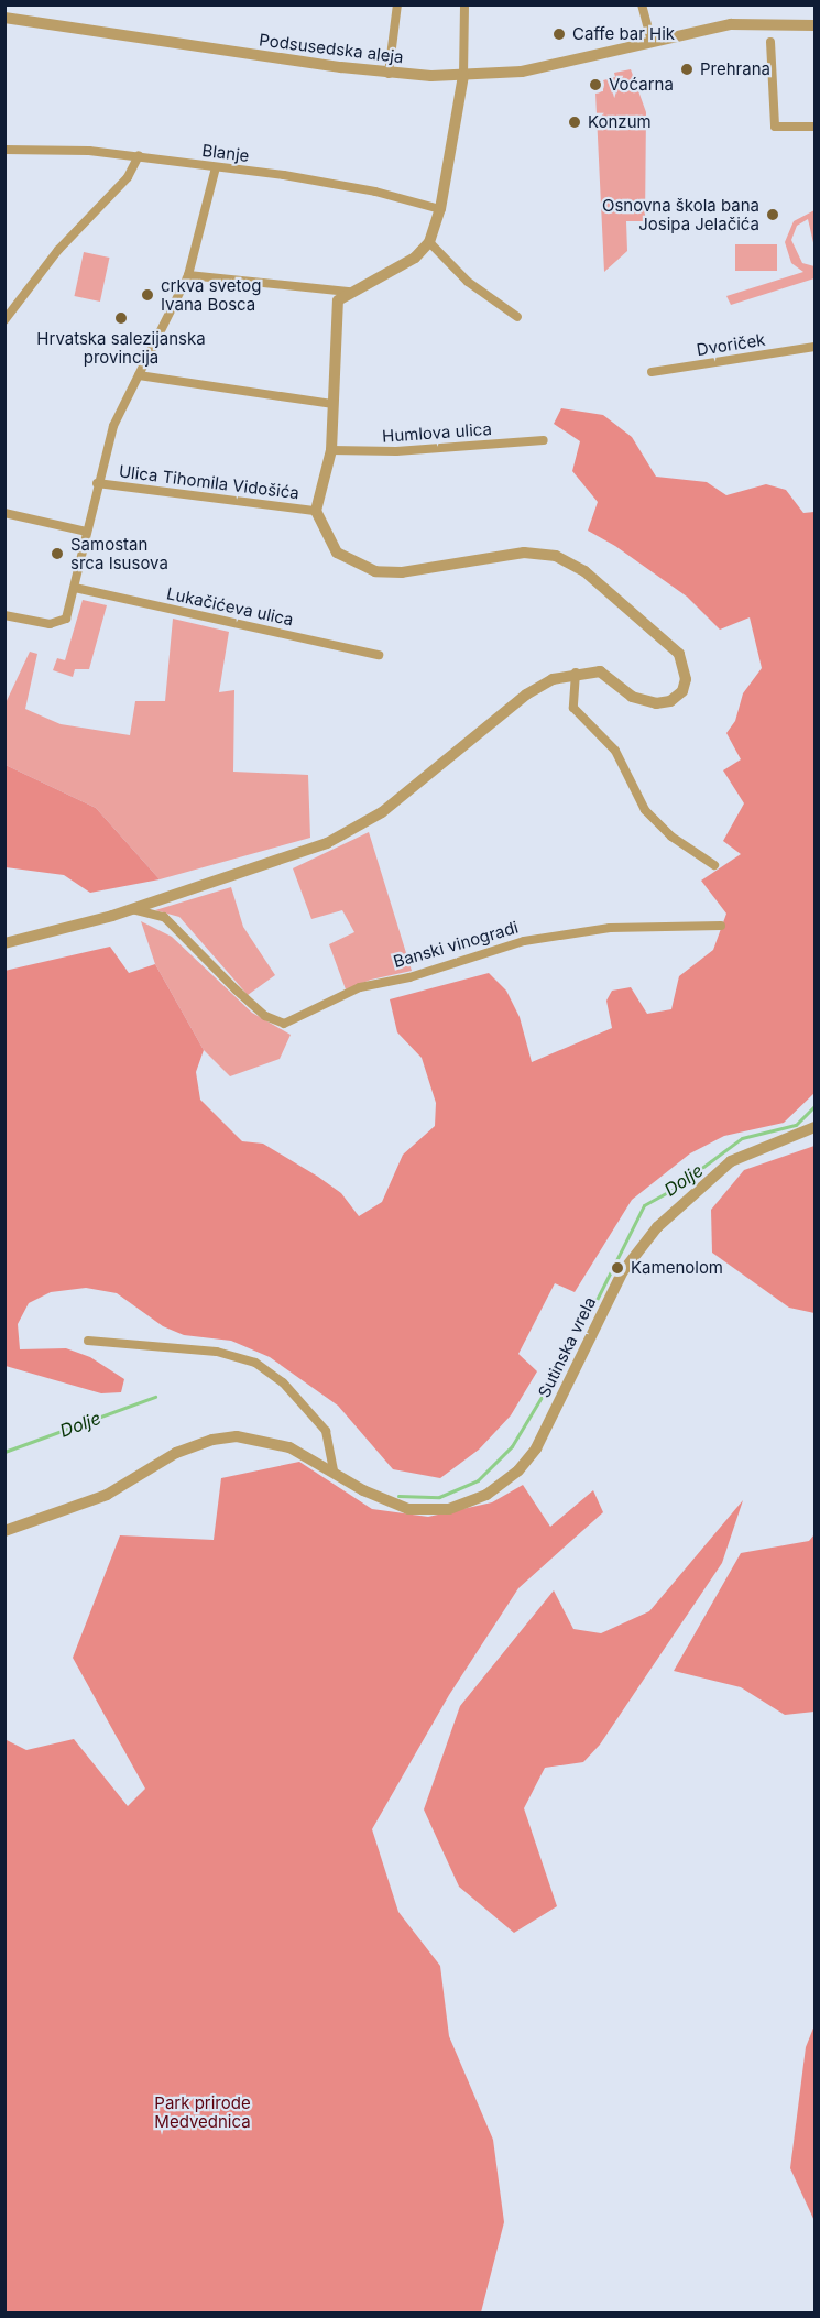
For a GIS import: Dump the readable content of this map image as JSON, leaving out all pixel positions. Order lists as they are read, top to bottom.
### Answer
{
  "streets": {
    "street": [
      "Podsusedska aleja",
      "Blanje",
      "Dvoriček",
      "Humlova ulica",
      "Ulica Tihomila Vidošića",
      "Lukačićeva ulica",
      "Banski vinogradi",
      "Sutinska vrela"
    ]
  },
  "water": ["Dolje"],
  "parks": ["Park prirode Medvednica"],
  "places": [
    "Caffe bar Hik",
    "Prehrana",
    "Voćarna",
    "Konzum",
    "Osnovna škola bana Josipa Jelačića",
    "crkva svetog Ivana Bosca",
    "Hrvatska salezijanska provincija",
    "Samostan srca Isusova",
    "Kamenolom"
  ]
}
